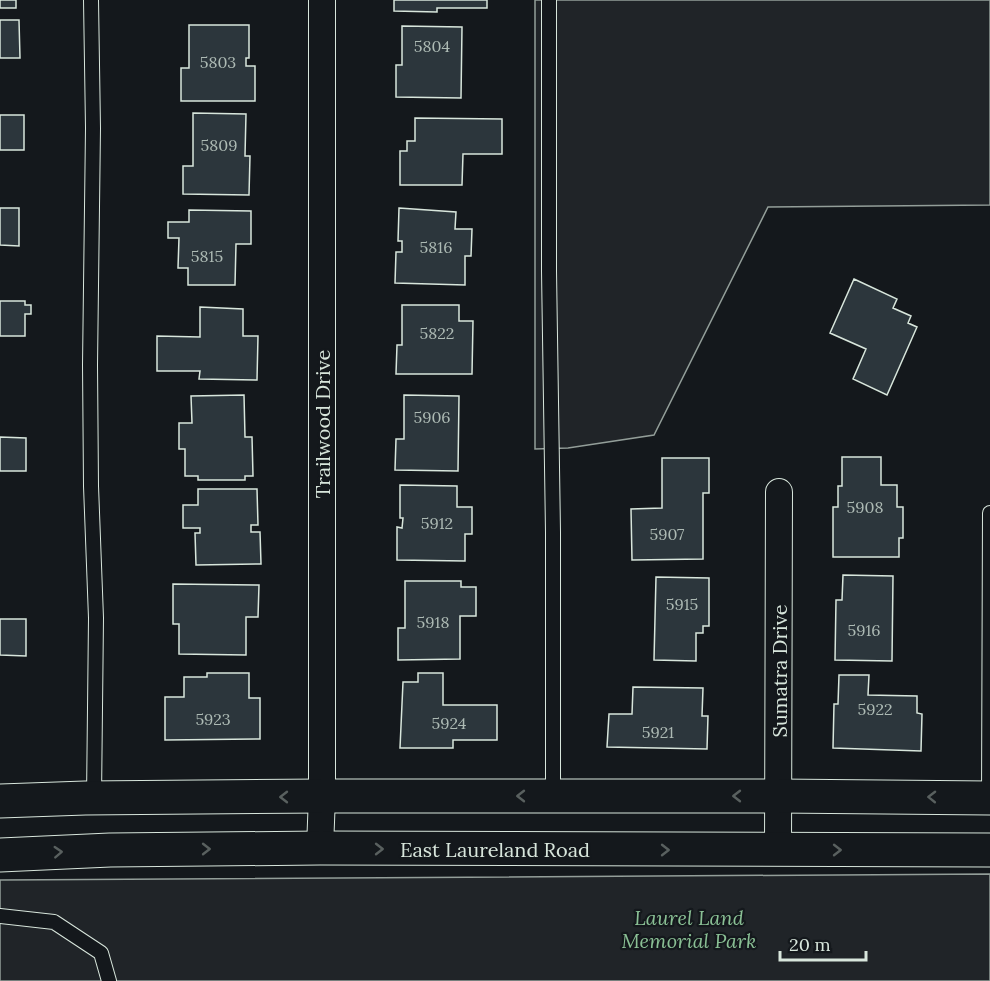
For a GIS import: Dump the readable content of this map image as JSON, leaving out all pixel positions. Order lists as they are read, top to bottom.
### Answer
{
  "streets": {
    "main road": ["East Laureland Road"],
    "street": ["Trailwood Drive", "Sumatra Drive"]
  },
  "crossings": [
    ["Trailwood Drive", "East Laureland Road"],
    ["Sumatra Drive", "East Laureland Road"]
  ],
  "parks": ["Laurel Land Memorial Park"],
  "house_numbers": [
    "5804",
    "5803",
    "5809",
    "5816",
    "5815",
    "5822",
    "5906",
    "5908",
    "5912",
    "5907",
    "5915",
    "5918",
    "5916",
    "5922",
    "5923",
    "5924",
    "5921"
  ],
  "scale_bar": "20 m"
}
